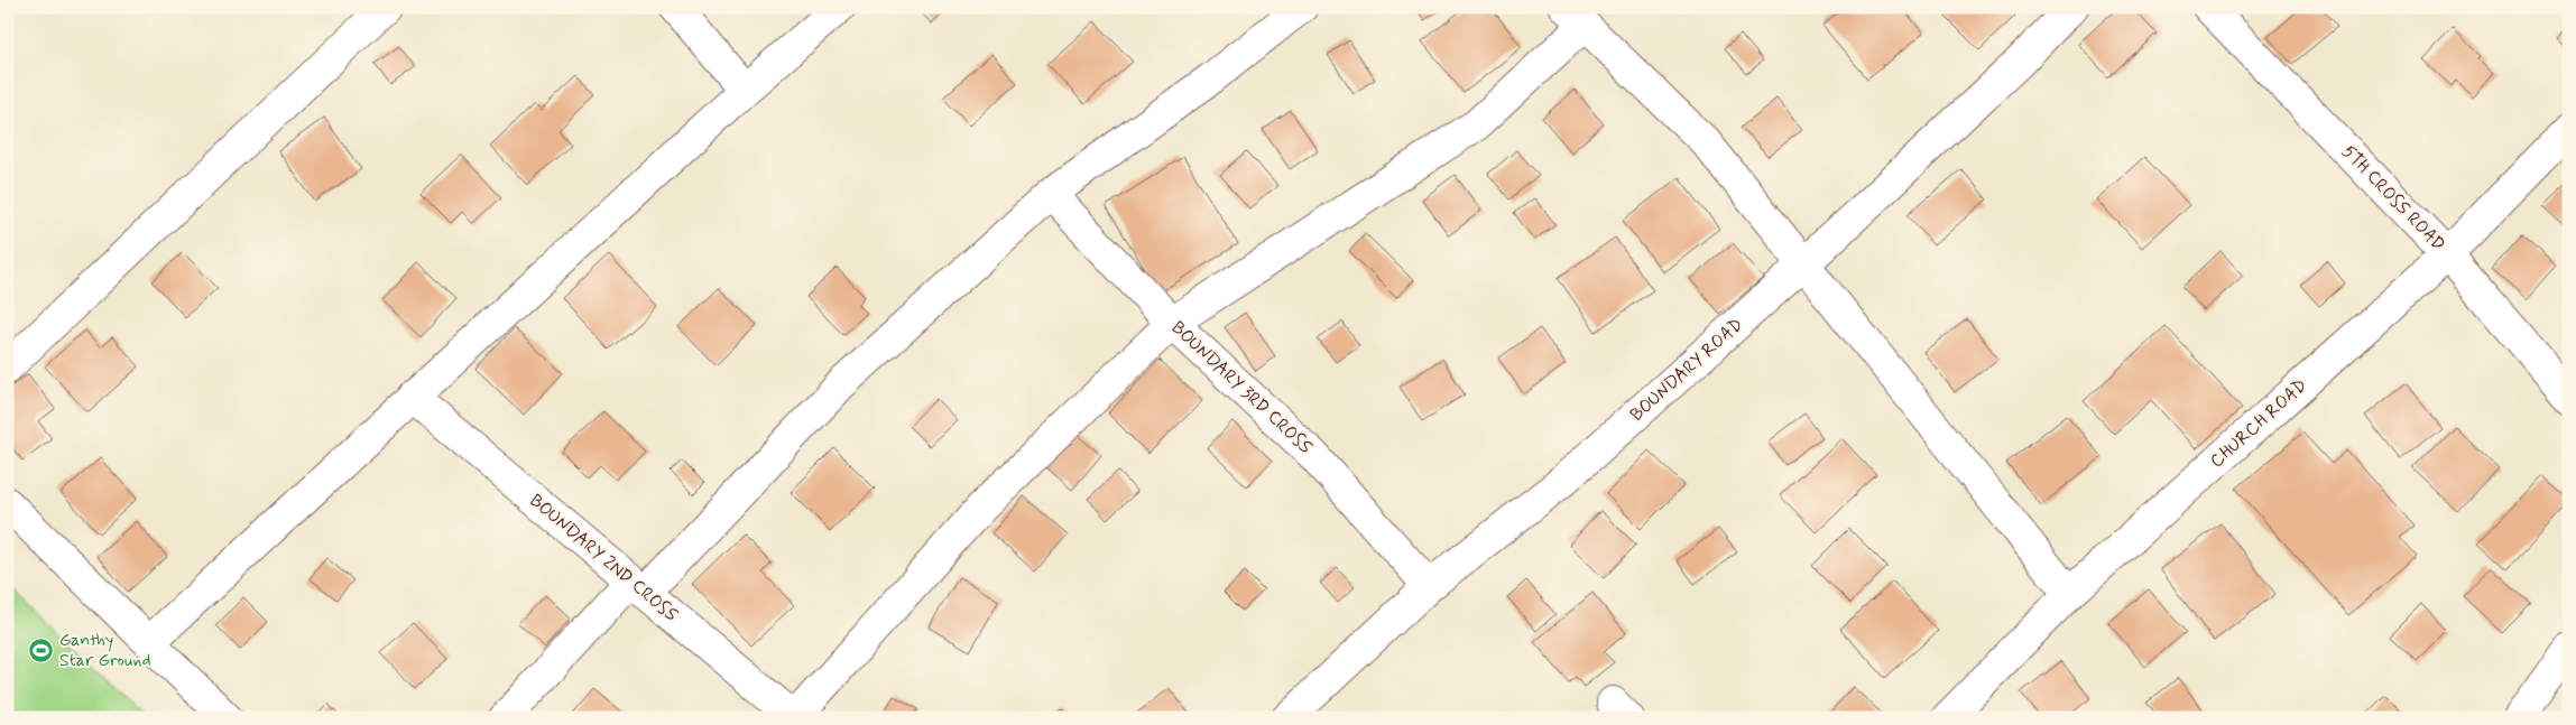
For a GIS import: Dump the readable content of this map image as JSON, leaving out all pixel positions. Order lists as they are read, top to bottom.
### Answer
{
  "streets": {
    "street": [
      "5TH CROSS ROAD",
      "BOUNDARY ROAD",
      "BOUNDARY 3RD CROSS",
      "CHURCH ROAD",
      "BOUNDARY 2ND CROSS"
    ]
  },
  "crossings": [
    ["5TH CROSS ROAD", "CHURCH ROAD"],
    ["BOUNDARY ROAD", "BOUNDARY 3RD CROSS"]
  ],
  "places": {
    "sports": ["Ganthy Star Ground"]
  }
}
